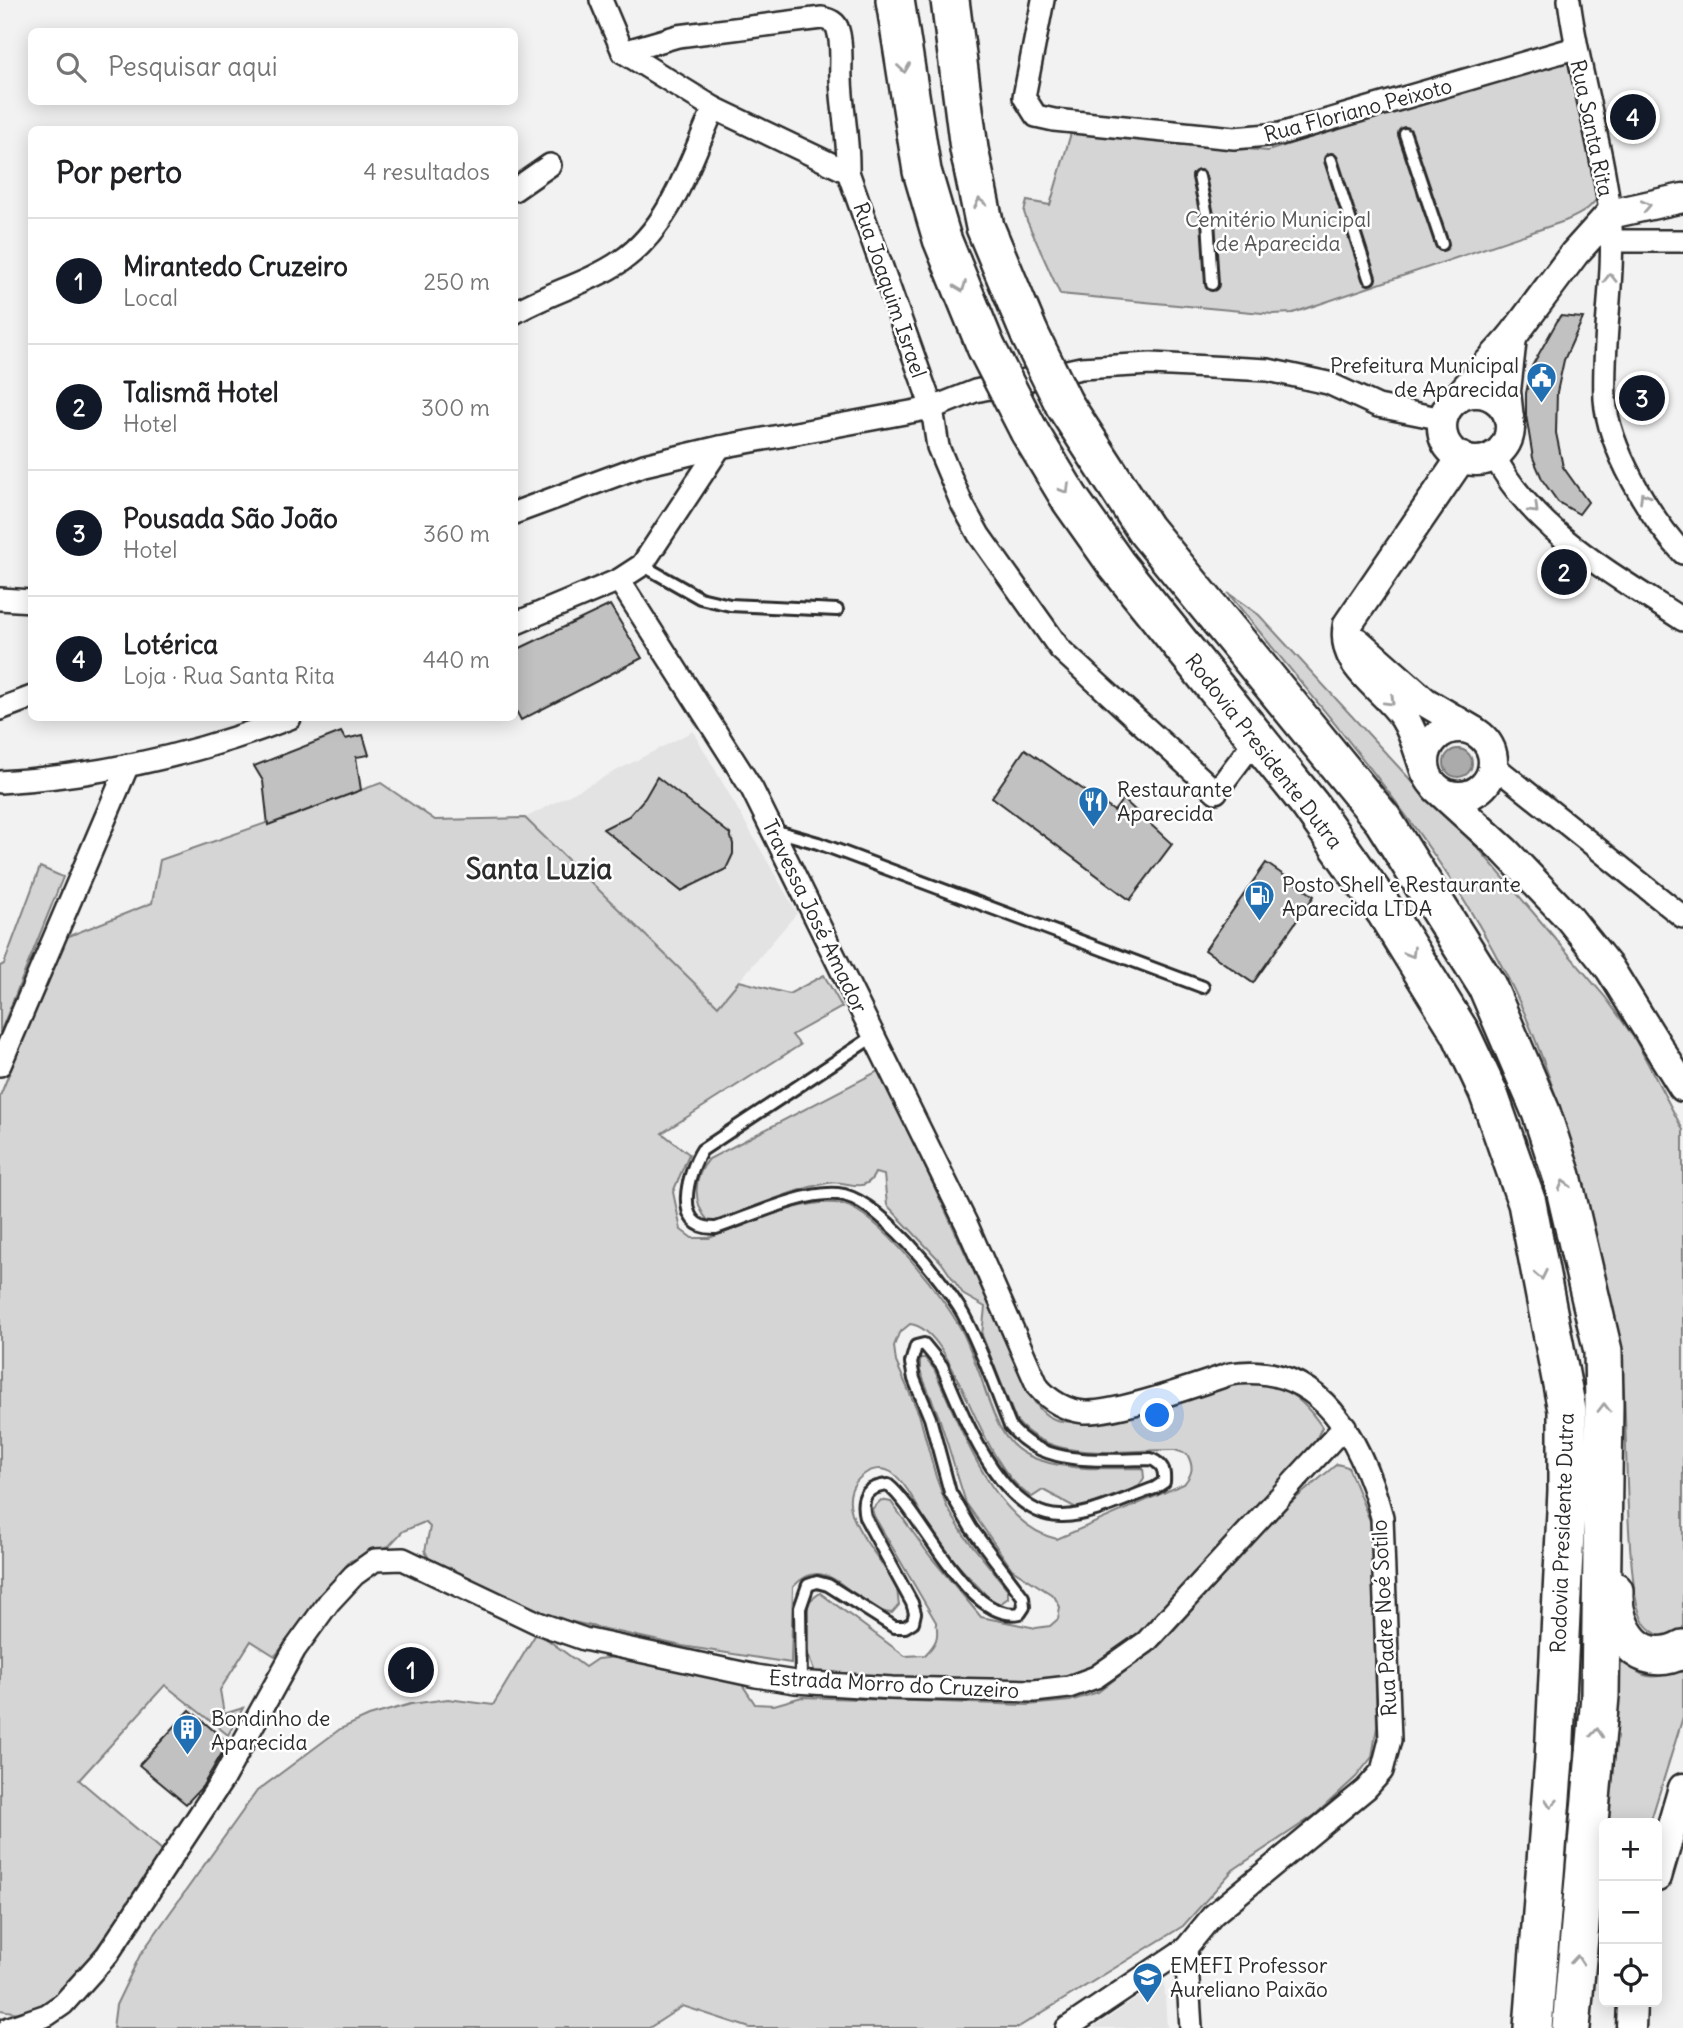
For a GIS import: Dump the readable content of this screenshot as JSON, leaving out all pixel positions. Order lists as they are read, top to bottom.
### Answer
{
  "streets": {
    "highway": ["Rodovia Presidente Dutra"],
    "street": [
      "Rua Floriano Peixoto",
      "Rua Santa Rita",
      "Rua Joaquim Israel",
      "Travessa José Amador",
      "Rua Padre Noé Sotilo",
      "Estrada Morro do Cruzeiro"
    ]
  },
  "crossings": [
    ["Rua Floriano Peixoto", "Rua Santa Rita"],
    ["Rua Joaquim Israel", "Rodovia Presidente Dutra"],
    ["Travessa José Amador", "Rua Padre Noé Sotilo"],
    ["Rua Padre Noé Sotilo", "Estrada Morro do Cruzeiro"]
  ],
  "districts": ["Santa Luzia"],
  "parks": ["Cemitério Municipal de Aparecida"],
  "places": {
    "public building": ["Prefeitura Municipal de Aparecida"],
    "restaurant": ["Restaurante Aparecida"],
    "fuel station": ["Posto Shell e Restaurante Aparecida LTDA"],
    "building": ["Bondinho de Aparecida"],
    "school or university": ["EMEFI Professor Aureliano Paixão"]
  },
  "page": {
    "search": "Pesquisar aqui",
    "pins": [
      "4",
      "3",
      "2",
      "1"
    ],
    "heading": ["Por perto", "4 resultados"],
    "list": [
      {
        "mark": "1",
        "name": "Mirantedo Cruzeiro",
        "note": "Local",
        "value": "250 m"
      },
      {
        "mark": "2",
        "name": "Talismã Hotel",
        "note": "Hotel",
        "value": "300 m"
      },
      {
        "mark": "3",
        "name": "Pousada São João",
        "note": "Hotel",
        "value": "360 m"
      },
      {
        "mark": "4",
        "name": "Lotérica",
        "note": "Loja · Rua Santa Rita",
        "value": "440 m"
      }
    ],
    "map_buttons": ["+", "−"]
  }
}
